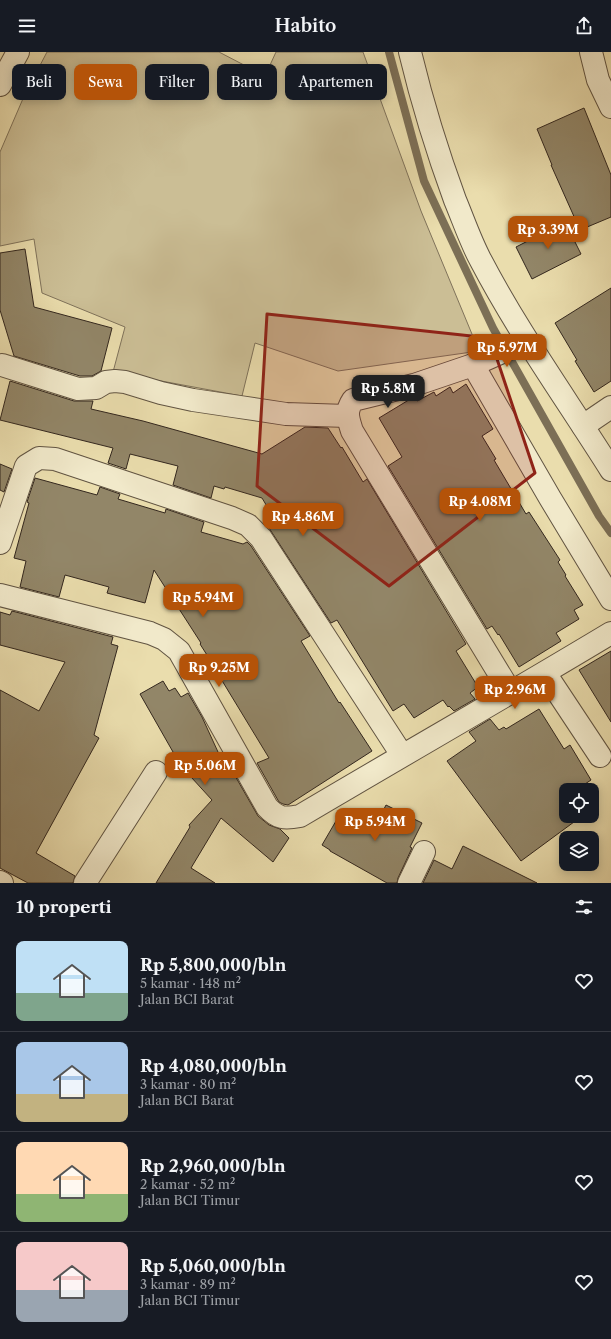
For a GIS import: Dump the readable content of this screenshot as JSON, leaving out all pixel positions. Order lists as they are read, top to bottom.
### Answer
{
  "page": {
    "header": "Habito",
    "chip": [
      "Beli",
      "Sewa",
      "Filter",
      "Baru",
      "Apartemen"
    ],
    "price": [
      "Rp 3.39M",
      "Rp 5.97M",
      "Rp 5.8M",
      "Rp 4.08M",
      "Rp 4.86M",
      "Rp 5.94M",
      "Rp 9.25M",
      "Rp 2.96M",
      "Rp 5.06M",
      "Rp 5.94M"
    ],
    "heading": "10 properti",
    "list": [
      {
        "name": "Rp 5,800,000/bln",
        "note": "5 kamar · 148 m² · Jalan BCI Barat"
      },
      {
        "name": "Rp 4,080,000/bln",
        "note": "3 kamar · 80 m² · Jalan BCI Barat"
      },
      {
        "name": "Rp 2,960,000/bln",
        "note": "2 kamar · 52 m² · Jalan BCI Timur"
      },
      {
        "name": "Rp 5,060,000/bln",
        "note": "3 kamar · 89 m² · Jalan BCI Timur"
      }
    ]
  }
}
